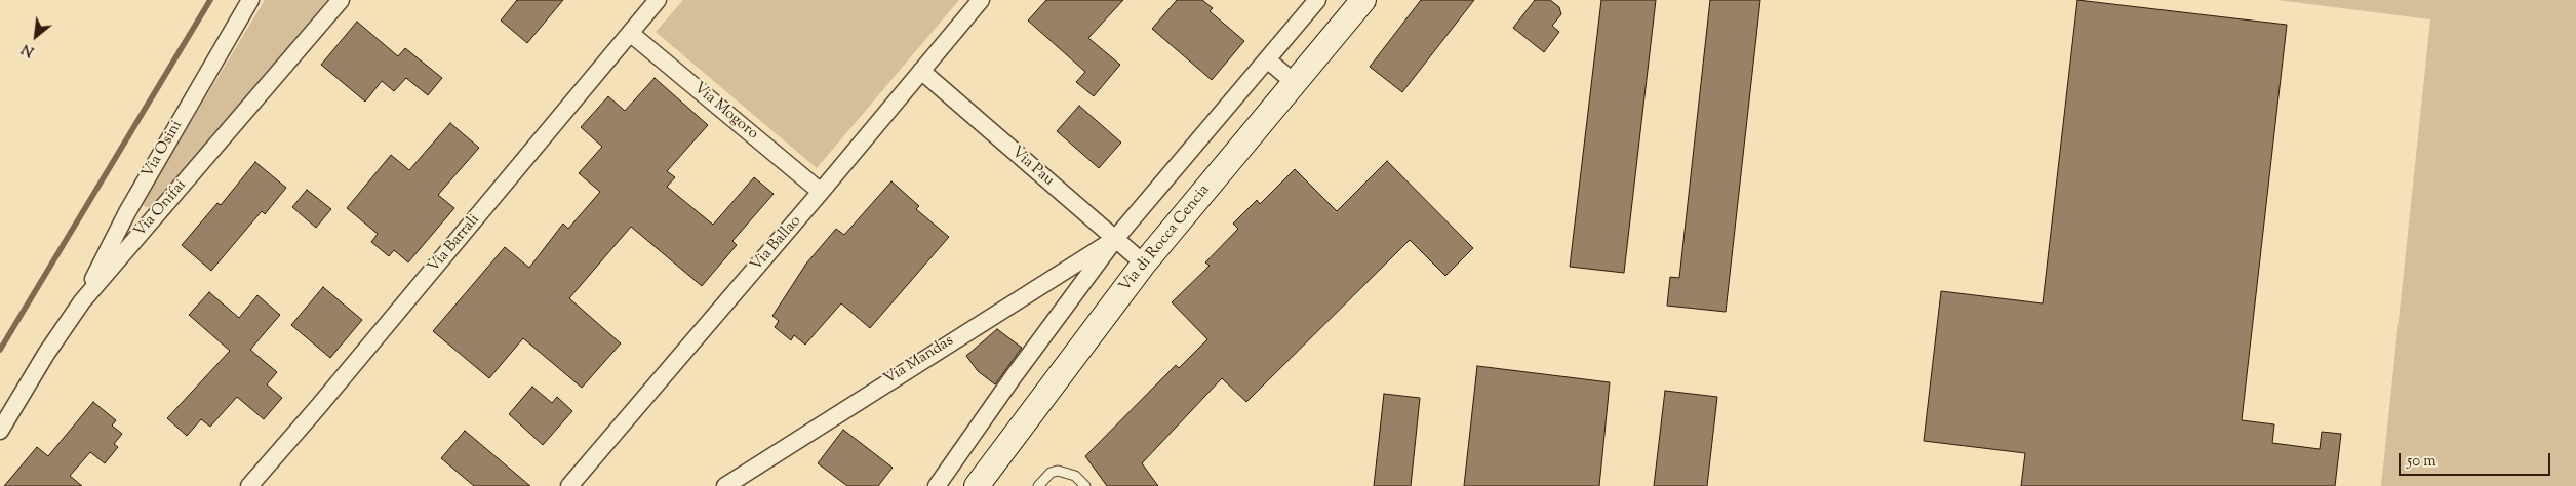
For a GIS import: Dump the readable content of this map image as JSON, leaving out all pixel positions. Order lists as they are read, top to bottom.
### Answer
{
  "streets": {
    "main road": ["Via di Rocca Cencia"],
    "street": [
      "Via Mogoro",
      "Via Osini",
      "Via Pau",
      "Via Onifai",
      "Via Barrali",
      "Via Ballao",
      "Via Mandas"
    ]
  },
  "crossings": [
    ["Via Mogoro", "Via Barrali"],
    ["Via Mogoro", "Via Ballao"],
    ["Via Osini", "Via Onifai"],
    ["Via Pau", "Via di Rocca Cencia"],
    ["Via Pau", "Via Ballao"],
    ["Via Pau", "Via Mandas"]
  ],
  "scale_bar": "50 m",
  "north": "bottom left"
}
